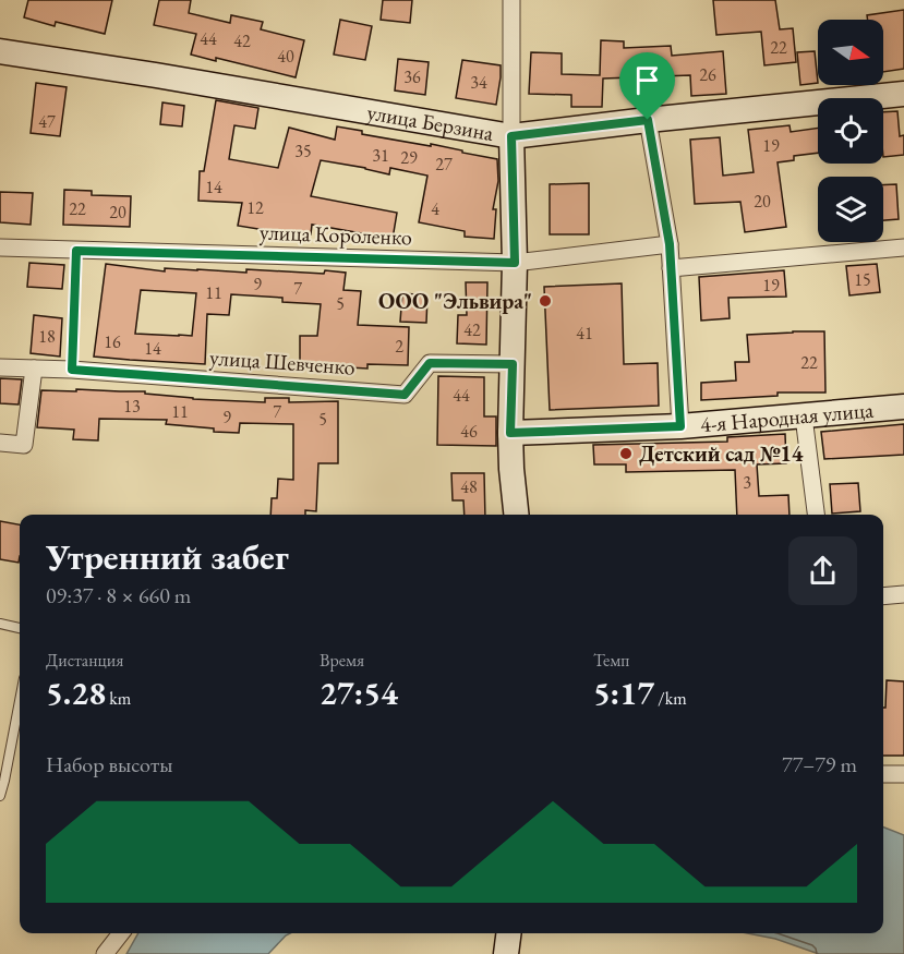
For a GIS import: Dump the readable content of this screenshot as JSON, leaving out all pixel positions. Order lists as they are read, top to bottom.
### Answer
{
  "streets": {
    "main road": ["улица Берзина", "4-я Народная улица"],
    "street": ["улица Короленко", "улица Шевченко"]
  },
  "places": ["ООО \"Эльвира\"", "Детский сад №14"],
  "house_numbers": [
    "44",
    "42",
    "22",
    "40",
    "26",
    "36",
    "34",
    "47",
    "19",
    "35",
    "31",
    "29",
    "27",
    "14",
    "20",
    "12",
    "22",
    "4",
    "20",
    "15",
    "9",
    "19",
    "7",
    "11",
    "5",
    "42",
    "41",
    "18",
    "16",
    "2",
    "14",
    "22",
    "44",
    "13",
    "11",
    "7",
    "9",
    "5",
    "46",
    "3",
    "48"
  ],
  "north": "right",
  "page": {
    "heading": ["Утренний забег", "09:37 · 8 × 660 m"],
    "stats": [
      ["Дистанция", "5.28 km"],
      ["Время", "27:54"],
      ["Темп", "5:17 /km"]
    ],
    "chart": ["Набор высоты", "77–79 m"]
  }
}
